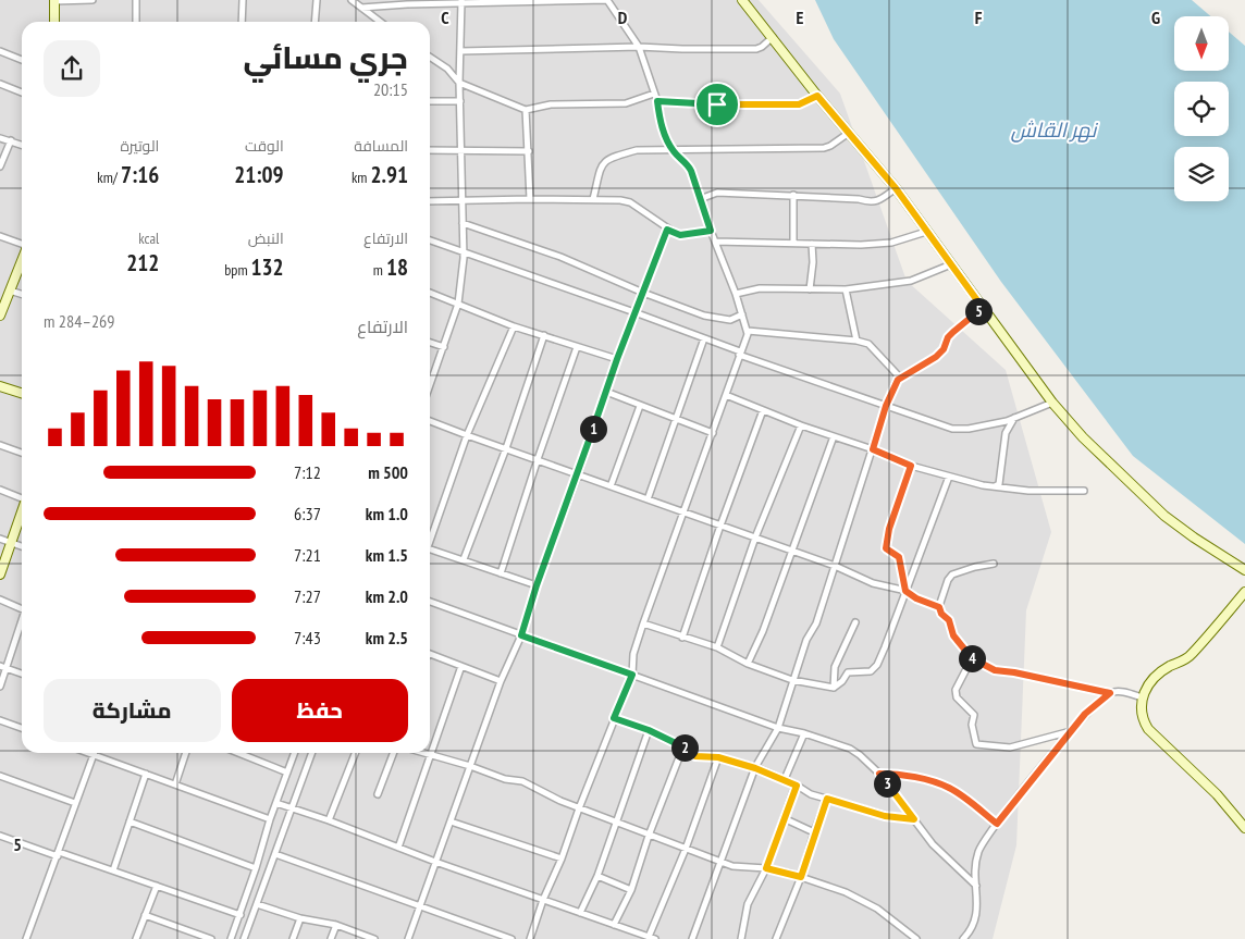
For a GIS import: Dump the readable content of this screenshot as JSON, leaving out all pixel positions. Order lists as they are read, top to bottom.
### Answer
{
  "water": ["نهر القاش"],
  "north": "bottom",
  "page": {
    "heading": ["جري مسائي", "20:15"],
    "stats": [
      ["المسافة", "2.91 km"],
      ["الوقت", "21:09"],
      ["الوتيرة", "7:16 /km"],
      ["الارتفاع", "18 m"],
      ["النبض", "132 bpm"],
      ["kcal", "212"]
    ],
    "pins": [
      "5",
      "1",
      "4",
      "2",
      "3"
    ],
    "chart": ["الارتفاع", "269–284 m"],
    "list": [
      {
        "name": "500 m",
        "note": "7:12"
      },
      {
        "name": "1.0 km",
        "note": "6:37"
      },
      {
        "name": "1.5 km",
        "note": "7:21"
      },
      {
        "name": "2.0 km",
        "note": "7:27"
      },
      {
        "name": "2.5 km",
        "note": "7:43"
      }
    ],
    "buttons": ["حفظ", "مشاركة"]
  },
  "grid": {
    "columns": [
      "C",
      "D",
      "E",
      "F",
      "G"
    ],
    "rows": ["5"]
  }
}
